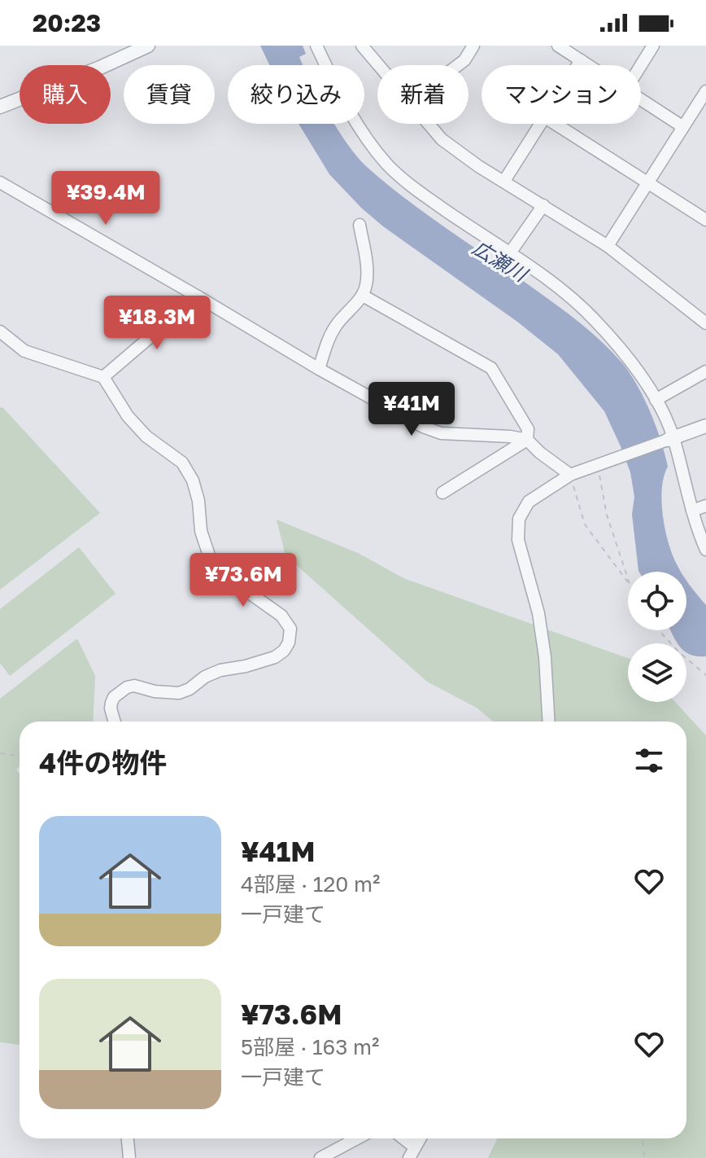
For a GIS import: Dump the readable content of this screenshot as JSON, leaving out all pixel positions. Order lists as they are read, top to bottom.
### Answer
{
  "water": ["広瀬川"],
  "page": {
    "status": "20:23",
    "chip": [
      "購入",
      "賃貸",
      "絞り込み",
      "新着",
      "マンション"
    ],
    "price": [
      "¥39.4M",
      "¥18.3M",
      "¥41M",
      "¥73.6M"
    ],
    "heading": "4件の物件",
    "list": [
      {
        "name": "¥41M",
        "note": "4部屋 · 120 m² · 一戸建て"
      },
      {
        "name": "¥73.6M",
        "note": "5部屋 · 163 m² · 一戸建て"
      }
    ]
  }
}
